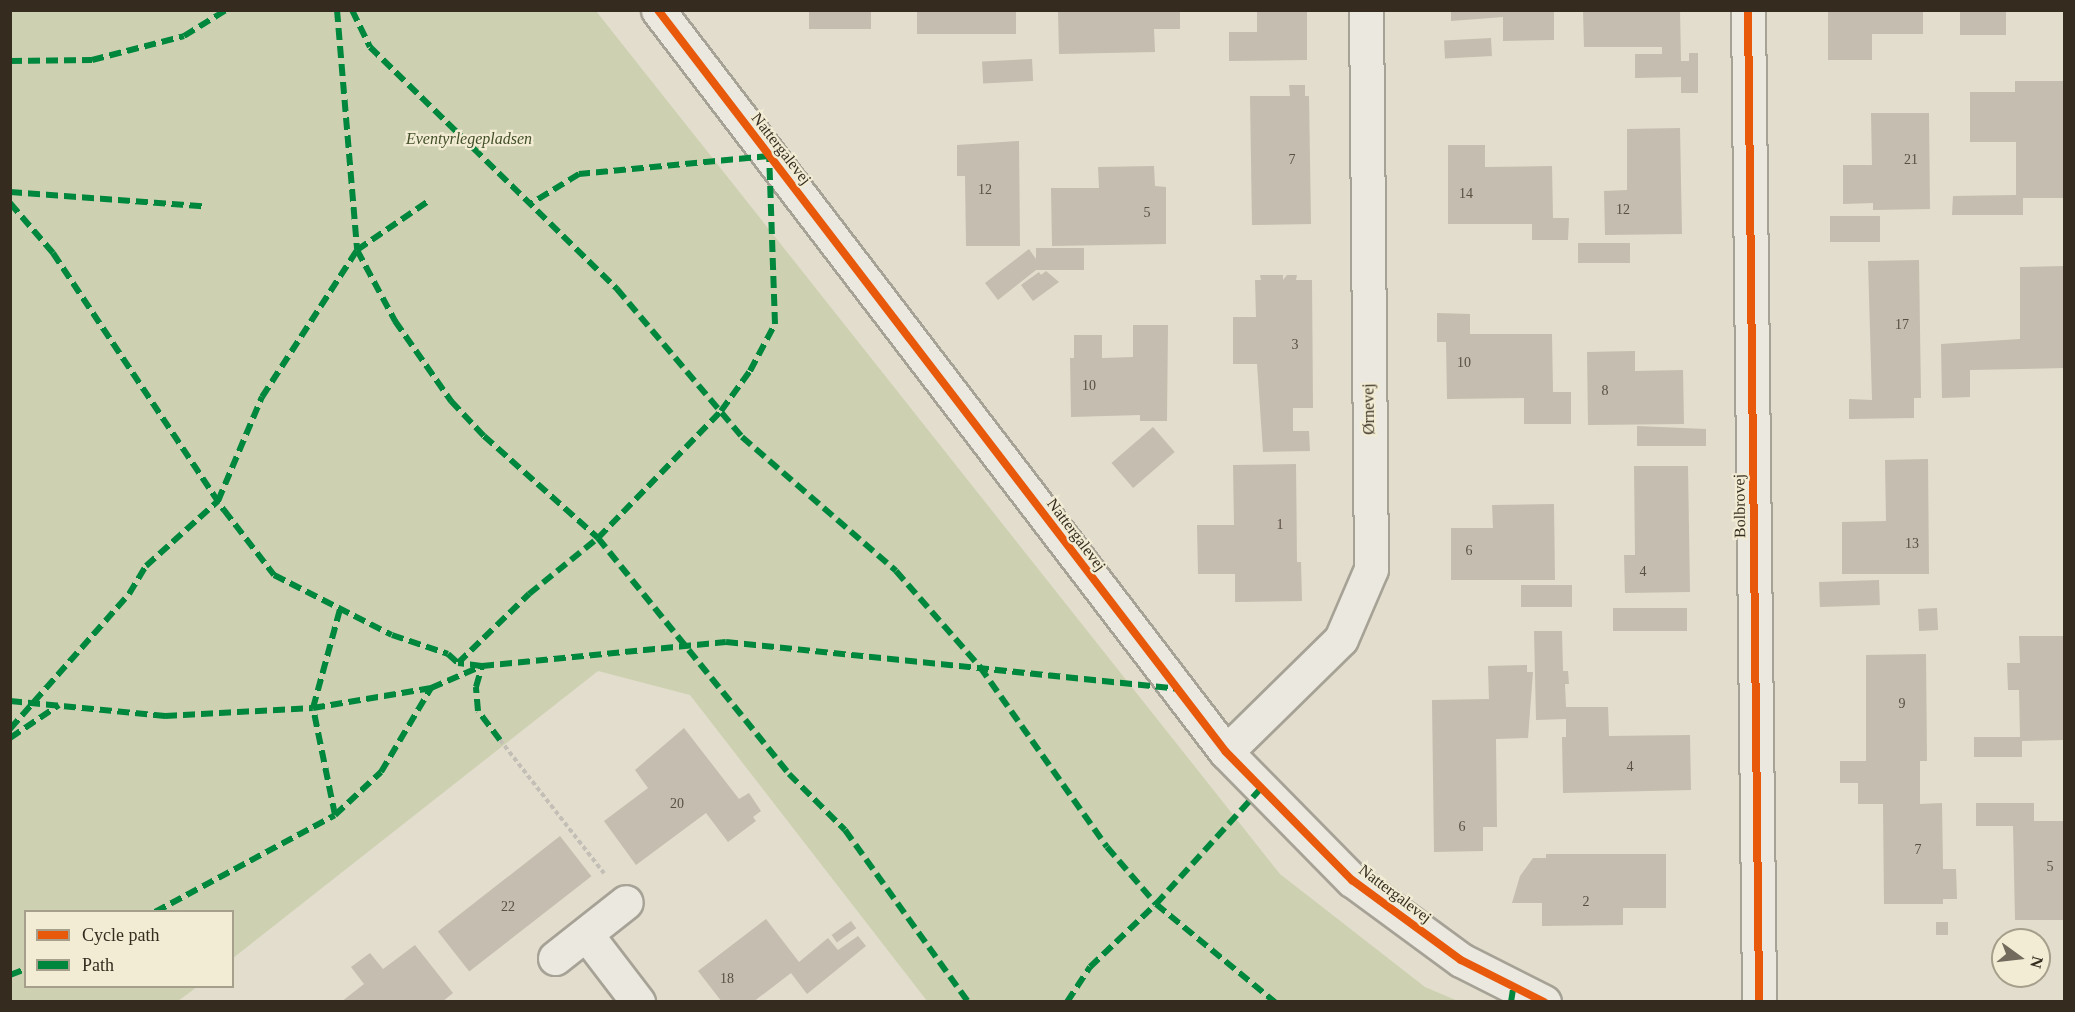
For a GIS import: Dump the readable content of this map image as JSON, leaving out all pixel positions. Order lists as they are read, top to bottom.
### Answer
{
  "streets": {
    "street": ["Nattergalevej", "Ørnevej", "Bolbrovej"]
  },
  "crossings": [
    ["Nattergalevej", "Ørnevej"]
  ],
  "parks": ["Eventyrlegepladsen"],
  "house_numbers": [
    "7",
    "21",
    "12",
    "14",
    "12",
    "5",
    "17",
    "3",
    "10",
    "10",
    "8",
    "1",
    "13",
    "6",
    "4",
    "9",
    "4",
    "20",
    "6",
    "7",
    "5",
    "2",
    "22",
    "18"
  ],
  "legend": ["Cycle path", "Path"],
  "north": "right"
}
